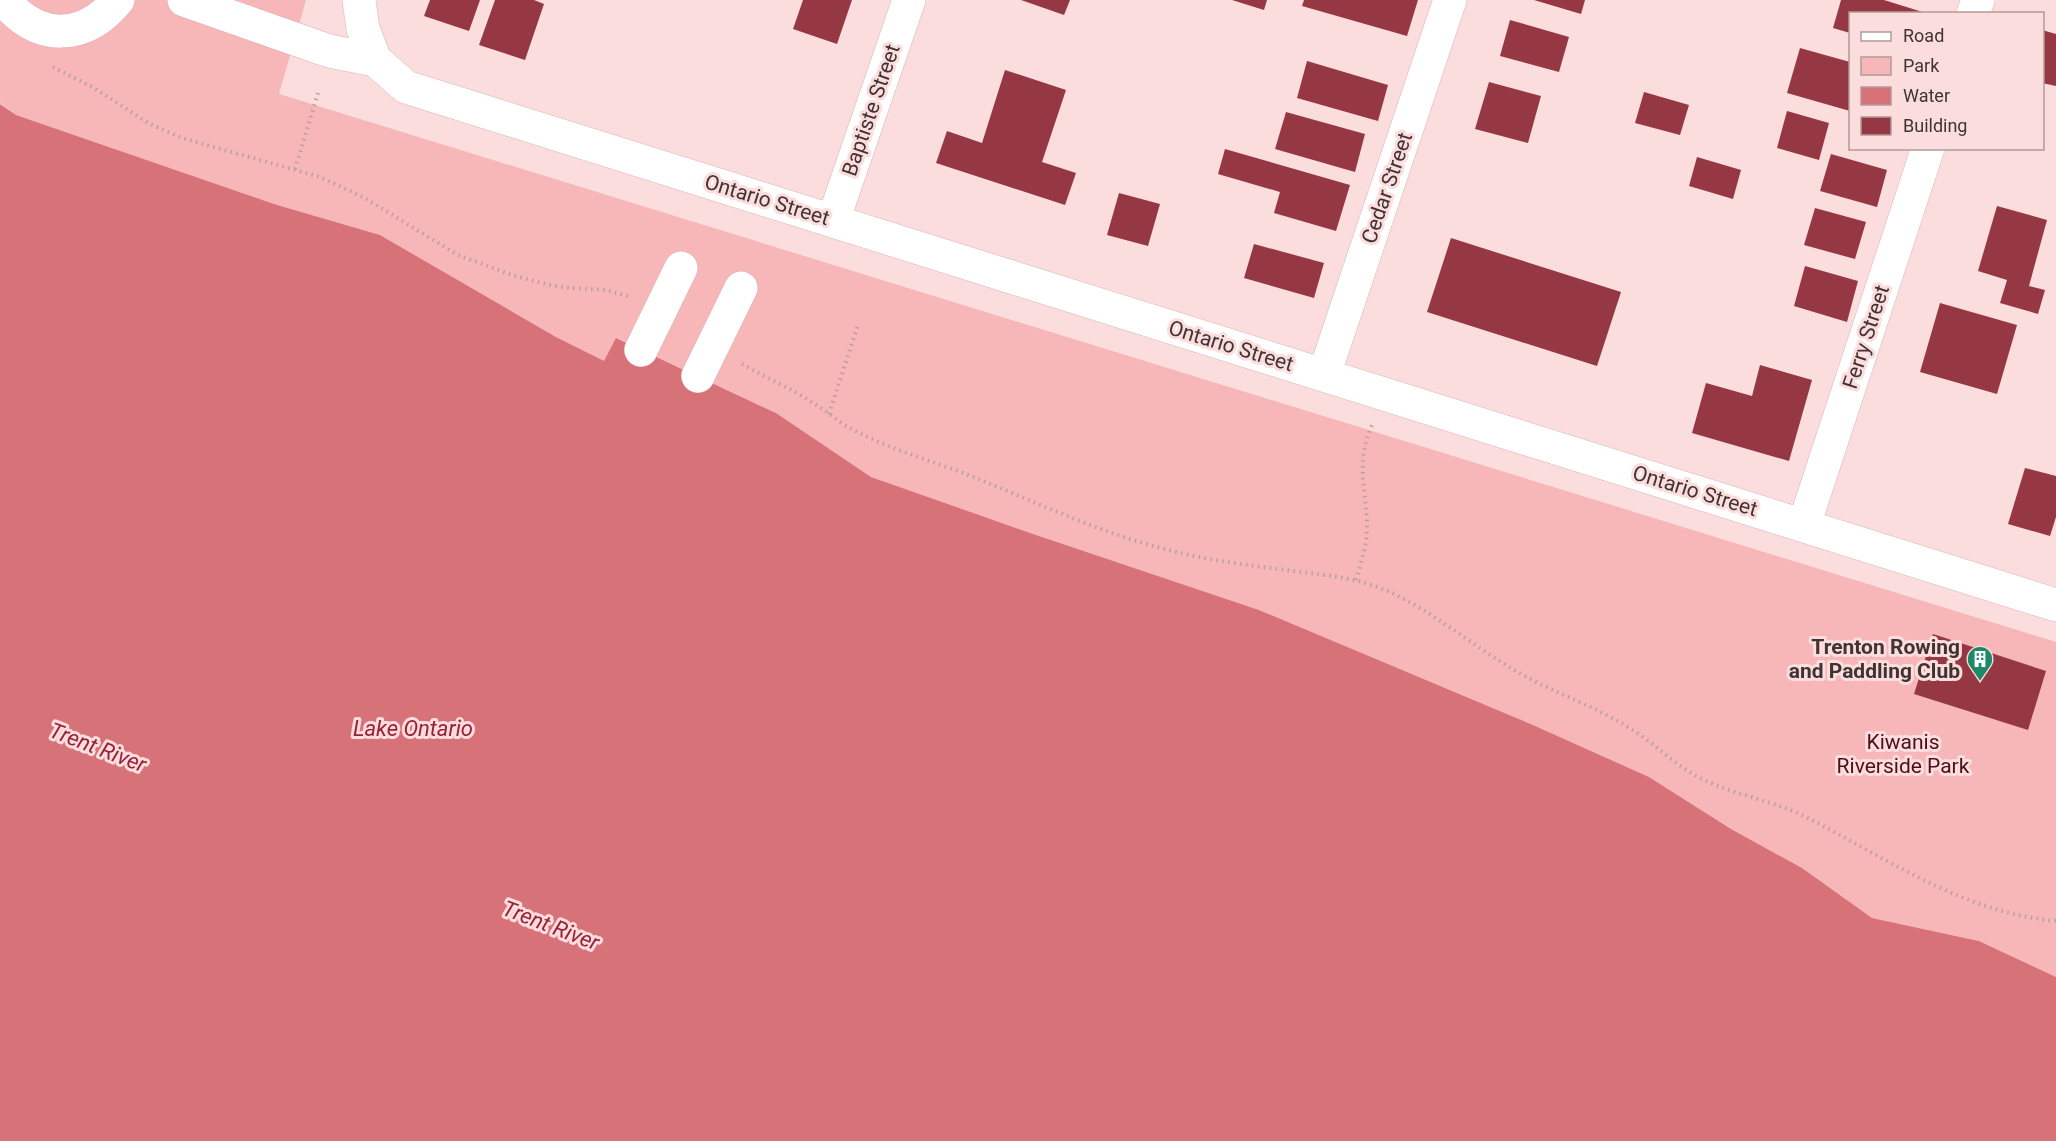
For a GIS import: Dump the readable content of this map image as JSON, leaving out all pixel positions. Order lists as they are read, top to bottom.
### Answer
{
  "streets": {
    "street": [
      "Baptiste Street",
      "Cedar Street",
      "Ontario Street",
      "Ferry Street"
    ]
  },
  "crossings": [
    ["Baptiste Street", "Ontario Street"],
    ["Cedar Street", "Ontario Street"],
    ["Ontario Street", "Ferry Street"]
  ],
  "water": ["Lake Ontario", "Trent River"],
  "parks": ["Kiwanis Riverside Park"],
  "places": {
    "building": ["Trenton Rowing and Paddling Club"]
  },
  "legend": [
    "Road",
    "Park",
    "Water",
    "Building"
  ]
}
